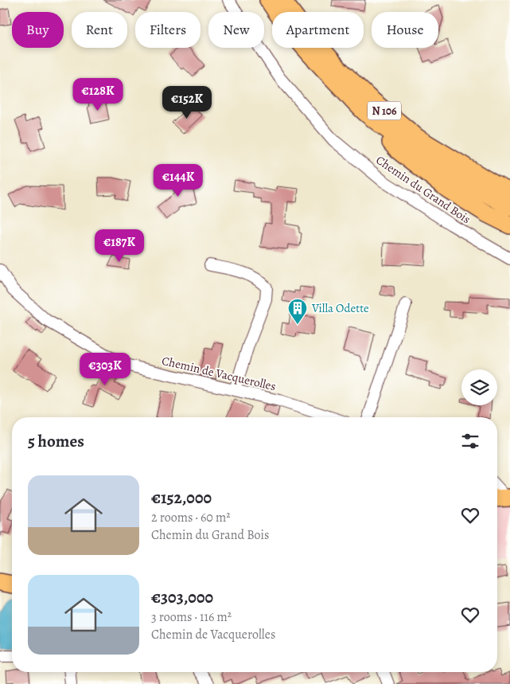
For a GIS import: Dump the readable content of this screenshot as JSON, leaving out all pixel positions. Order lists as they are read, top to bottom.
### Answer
{
  "streets": {
    "main road": ["N 106"],
    "street": ["Chemin du Grand Bois", "Chemin de Vacquerolles"]
  },
  "places": {
    "building": ["Villa Odette"]
  },
  "page": {
    "chip": [
      "Buy",
      "Rent",
      "Filters",
      "New",
      "Apartment",
      "House"
    ],
    "price": [
      "€128K",
      "€152K",
      "€144K",
      "€187K",
      "€303K"
    ],
    "heading": "5 homes",
    "list": [
      {
        "name": "€152,000",
        "note": "2 rooms · 60 m² · Chemin du Grand Bois"
      },
      {
        "name": "€303,000",
        "note": "3 rooms · 116 m² · Chemin de Vacquerolles"
      }
    ]
  }
}
